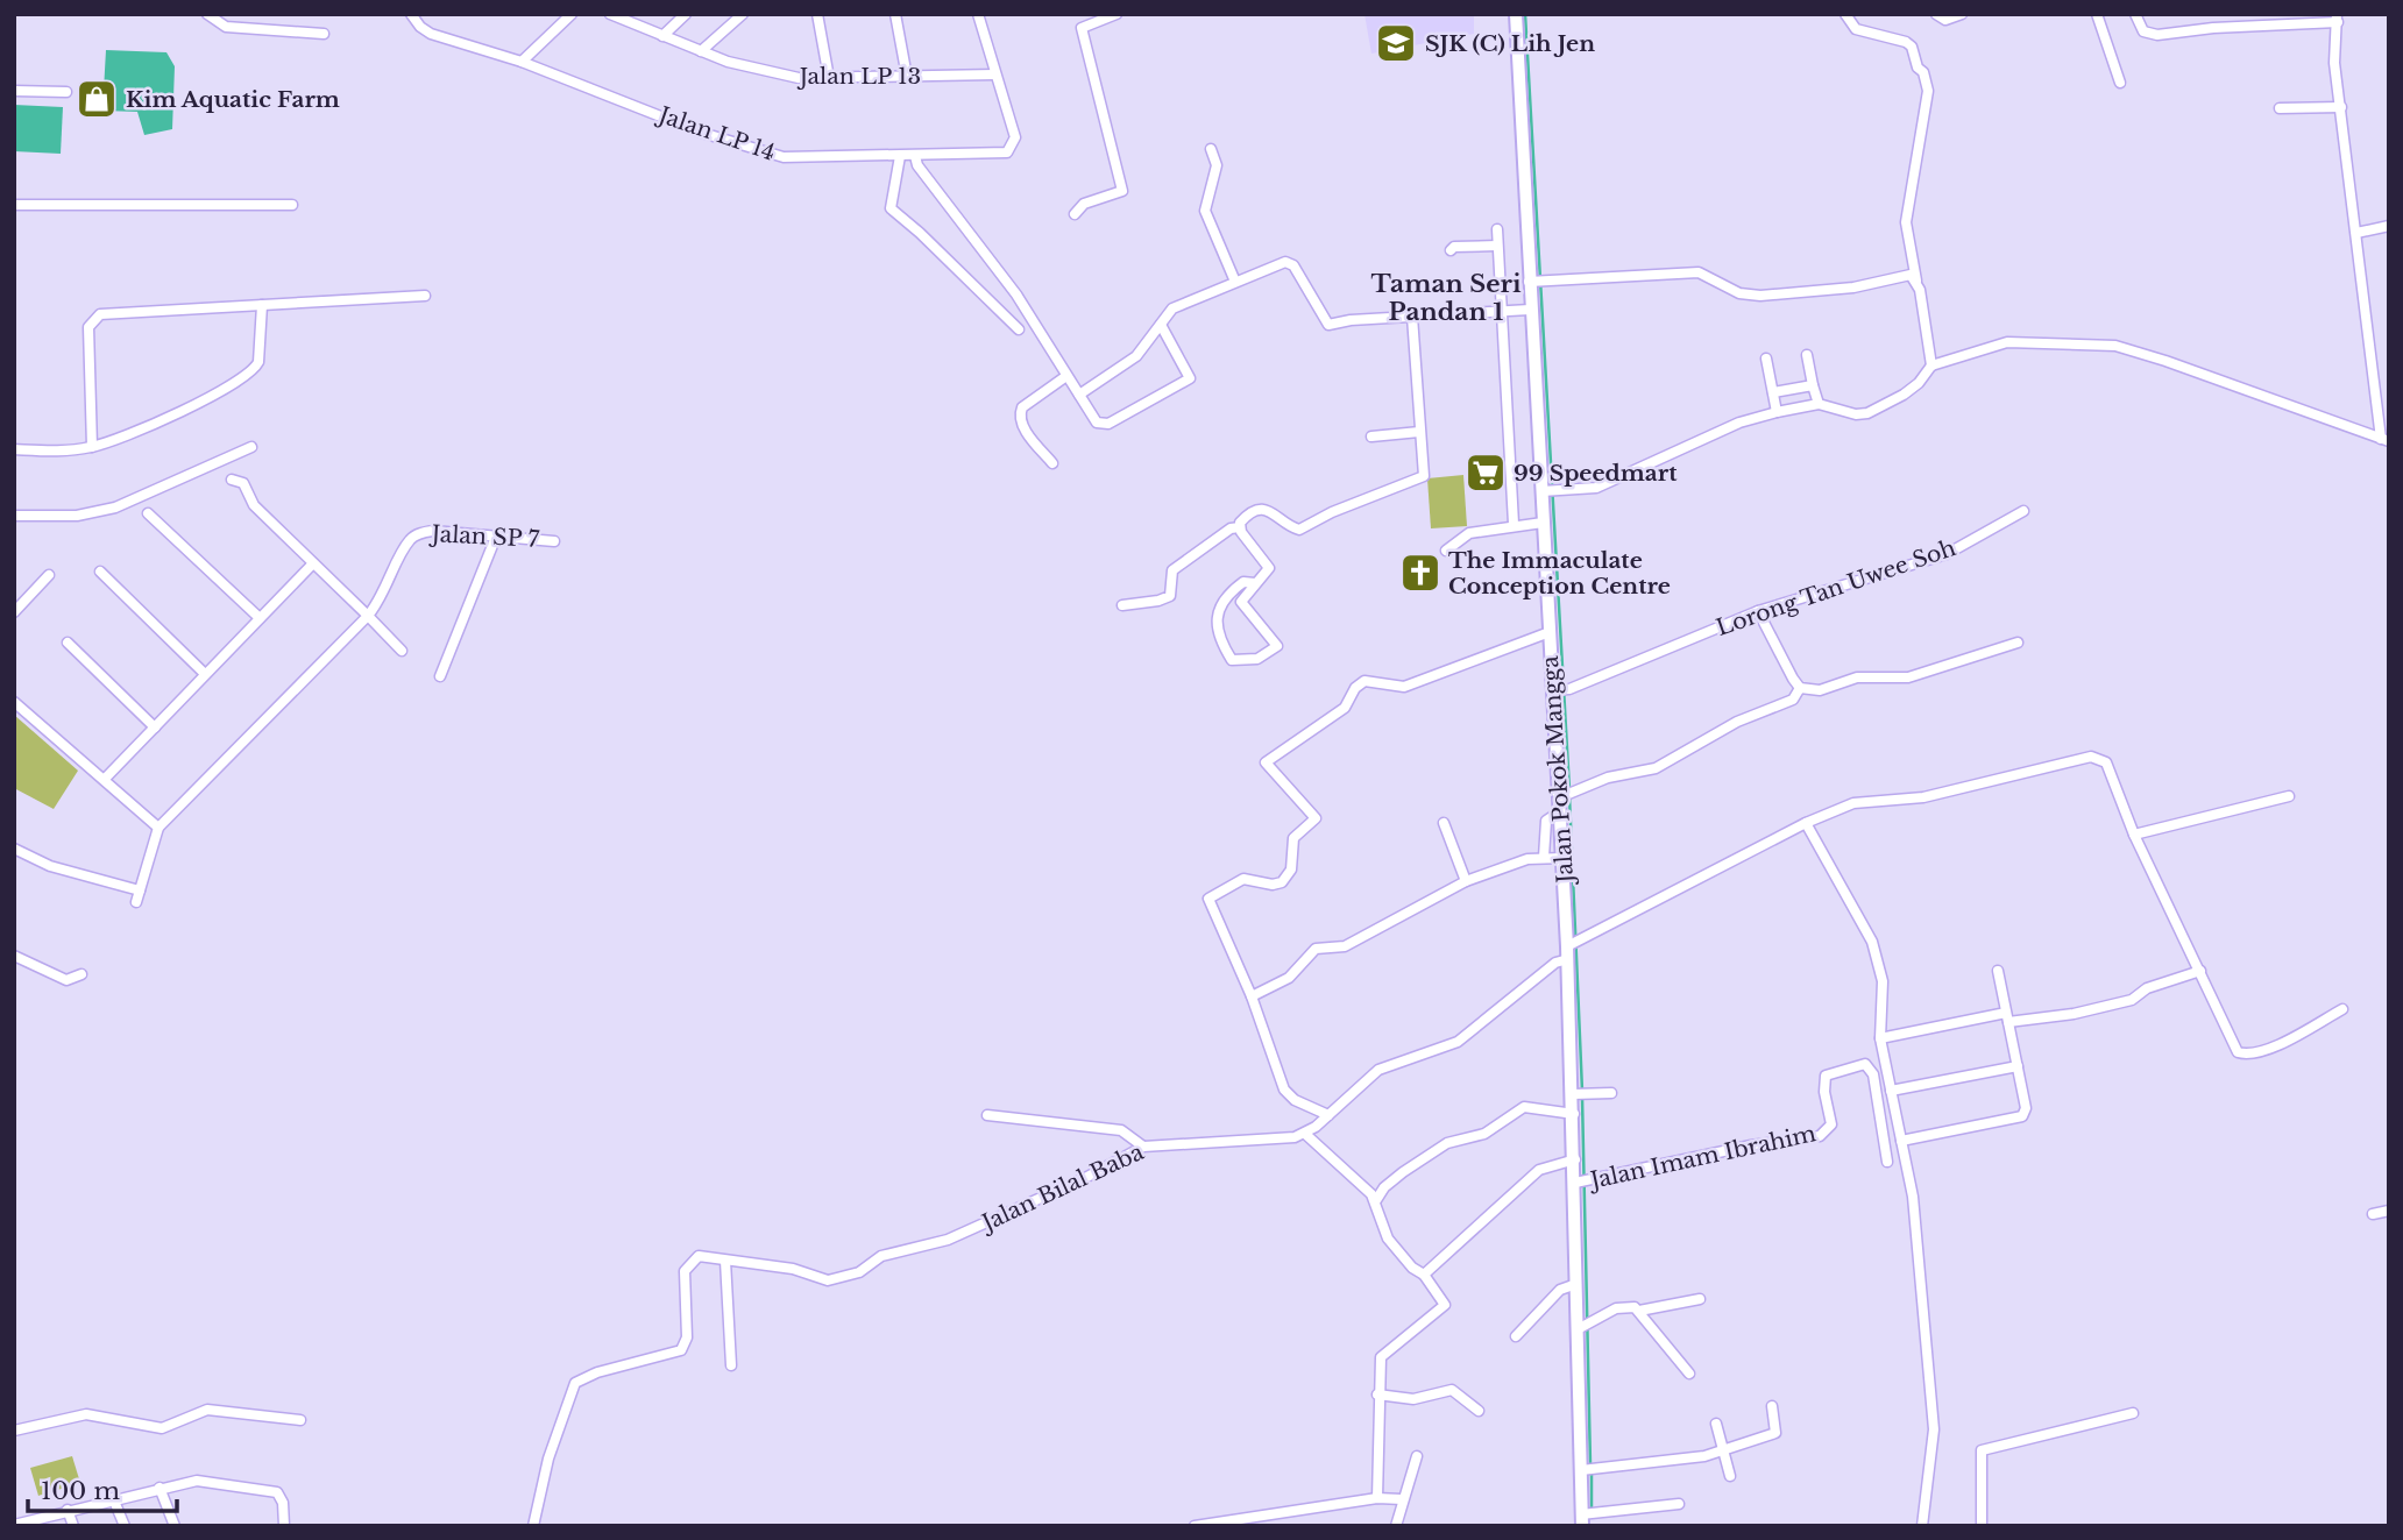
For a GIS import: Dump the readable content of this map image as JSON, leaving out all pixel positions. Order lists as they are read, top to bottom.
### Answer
{
  "streets": {
    "main road": ["Jalan Pokok Mangga"],
    "street": [
      "Jalan LP 13",
      "Jalan LP 14",
      "Jalan SP 7",
      "Lorong Tan Uwee Soh",
      "Jalan Imam Ibrahim",
      "Jalan Bilal Baba"
    ]
  },
  "crossings": [
    ["Jalan LP 13", "Jalan LP 14"],
    ["Lorong Tan Uwee Soh", "Jalan Pokok Mangga"],
    ["Jalan Pokok Mangga", "Jalan Imam Ibrahim"],
    ["Jalan Pokok Mangga", "Jalan Bilal Baba"]
  ],
  "districts": ["Taman Seri Pandan 1"],
  "places": {
    "school or university": ["SJK (C) Lih Jen"],
    "shop": ["Kim Aquatic Farm"],
    "supermarket": ["99 Speedmart"],
    "church": ["The Immaculate Conception Centre"]
  },
  "scale_bar": "100 m"
}
